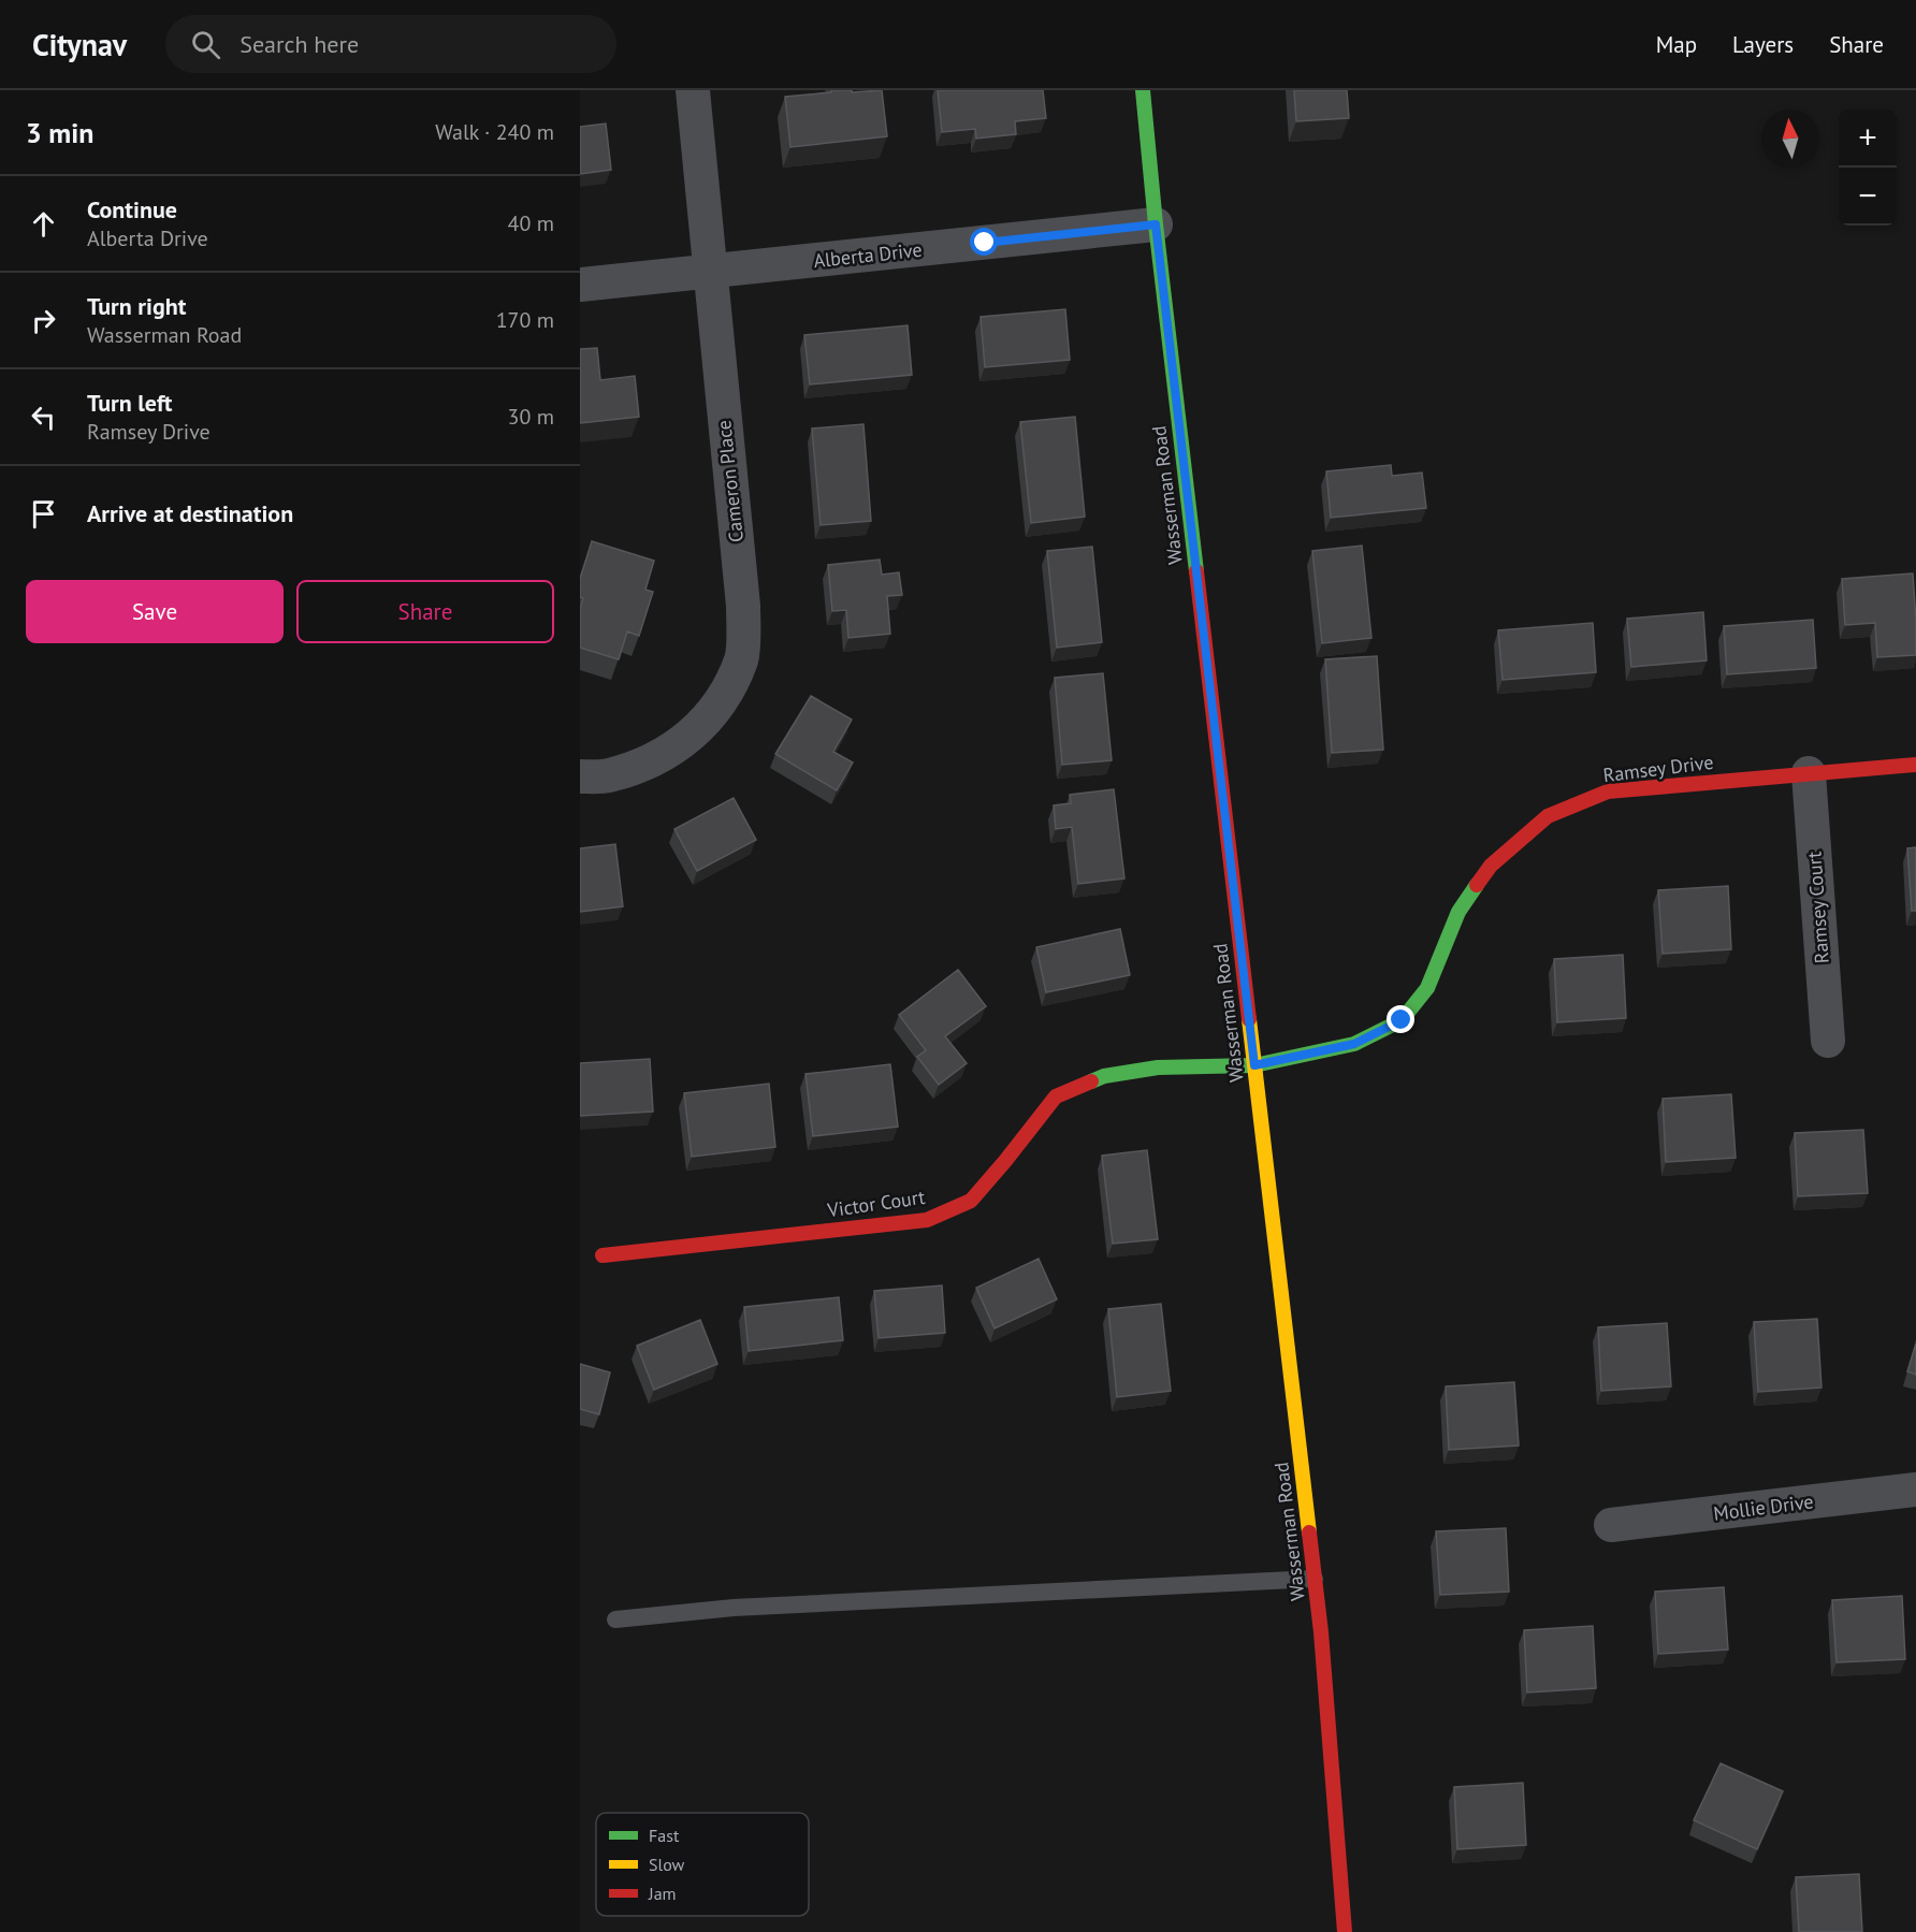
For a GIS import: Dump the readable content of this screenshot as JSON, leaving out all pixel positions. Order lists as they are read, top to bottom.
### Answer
{
  "streets": {
    "street": [
      "Alberta Drive",
      "Cameron Place",
      "Wasserman Road",
      "Ramsey Drive",
      "Ramsey Court",
      "Victor Court",
      "Mollie Drive"
    ]
  },
  "crossings": [
    ["Alberta Drive", "Cameron Place"],
    ["Alberta Drive", "Wasserman Road"],
    ["Wasserman Road", "Ramsey Drive"],
    ["Wasserman Road", "Victor Court"],
    ["Ramsey Drive", "Ramsey Court"],
    ["Ramsey Drive", "Victor Court"]
  ],
  "legend": ["Fast", "Slow", "Jam"],
  "north": "top",
  "page": {
    "header": "Citynav",
    "search": "Search here",
    "nav": ["Map", "Layers", "Share"],
    "heading": ["3 min", "Walk · 240 m"],
    "map_buttons": ["+", "−"],
    "list": [
      ["Continue", "Alberta Drive", "40 m"],
      ["Turn right", "Wasserman Road", "170 m"],
      ["Turn left", "Ramsey Drive", "30 m"],
      "Arrive at destination"
    ],
    "buttons": ["Save", "Share"]
  }
}
